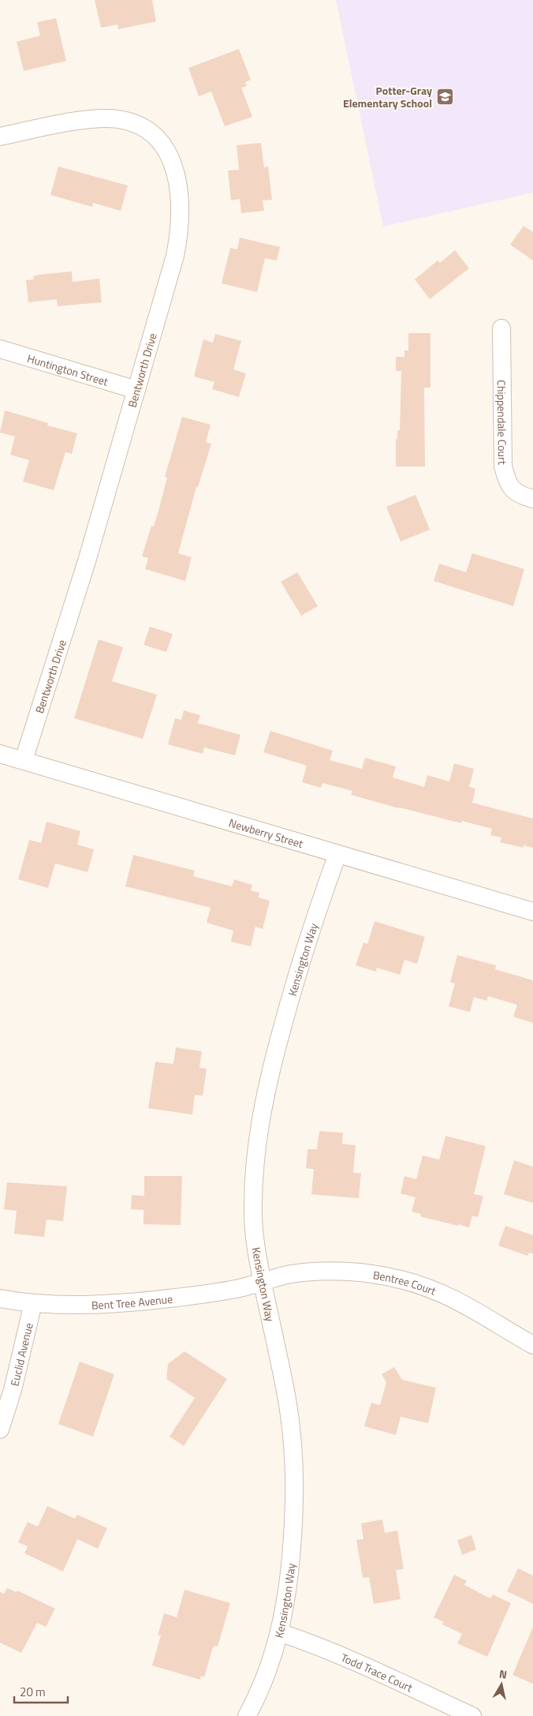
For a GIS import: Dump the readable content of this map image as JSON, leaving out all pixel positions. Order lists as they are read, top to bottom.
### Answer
{
  "streets": {
    "street": [
      "Huntington Street",
      "Bentworth Drive",
      "Chippendale Court",
      "Newberry Street",
      "Kensington Way",
      "Bentree Court",
      "Bent Tree Avenue",
      "Euclid Avenue",
      "Todd Trace Court"
    ]
  },
  "crossings": [
    ["Huntington Street", "Bentworth Drive"],
    ["Bentworth Drive", "Newberry Street"],
    ["Newberry Street", "Kensington Way"],
    ["Kensington Way", "Bentree Court"],
    ["Kensington Way", "Bent Tree Avenue"],
    ["Kensington Way", "Todd Trace Court"],
    ["Bentree Court", "Bent Tree Avenue"],
    ["Bent Tree Avenue", "Euclid Avenue"]
  ],
  "places": {
    "school or university": ["Potter-Gray Elementary School"]
  },
  "scale_bar": "20 m",
  "north": "top"
}
